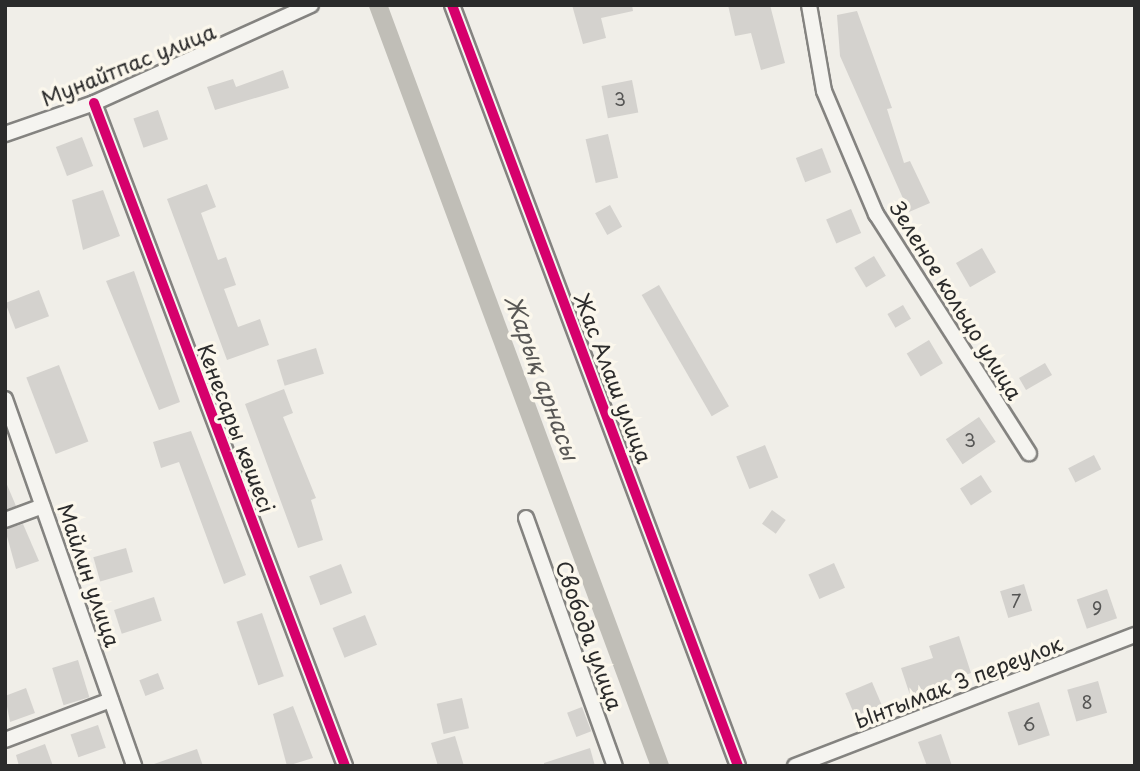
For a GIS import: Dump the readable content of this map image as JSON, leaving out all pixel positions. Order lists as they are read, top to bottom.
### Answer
{
  "streets": {
    "street": [
      "Мунайтпас улица",
      "Зеленое кольцо улица",
      "Жас Алаш улица",
      "Кенесары көшесі",
      "Майлин улица",
      "Свобода улица",
      "Ынтымак 3 переулок"
    ]
  },
  "crossings": [
    ["Мунайтпас улица", "Кенесары көшесі"]
  ],
  "water": ["Жарық арнасы"],
  "house_numbers": [
    "3",
    "3",
    "7",
    "9",
    "8",
    "6"
  ]
}
